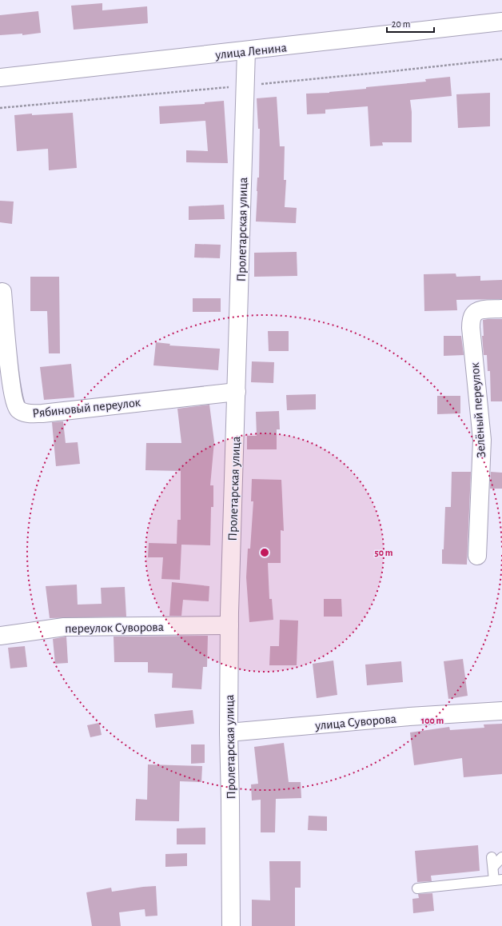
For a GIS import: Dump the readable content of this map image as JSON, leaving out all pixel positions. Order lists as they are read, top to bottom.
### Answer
{
  "streets": {
    "street": [
      "улица Ленина",
      "Пролетарская улица",
      "Рябиновый переулок",
      "Зелёный переулок",
      "переулок Суворова",
      "улица Суворова"
    ]
  },
  "crossings": [
    ["улица Ленина", "Пролетарская улица"],
    ["Пролетарская улица", "Рябиновый переулок"],
    ["Пролетарская улица", "переулок Суворова"],
    ["Пролетарская улица", "улица Суворова"]
  ],
  "scale_bar": "20 m",
  "rings": ["50 m", "100 m"]
}
